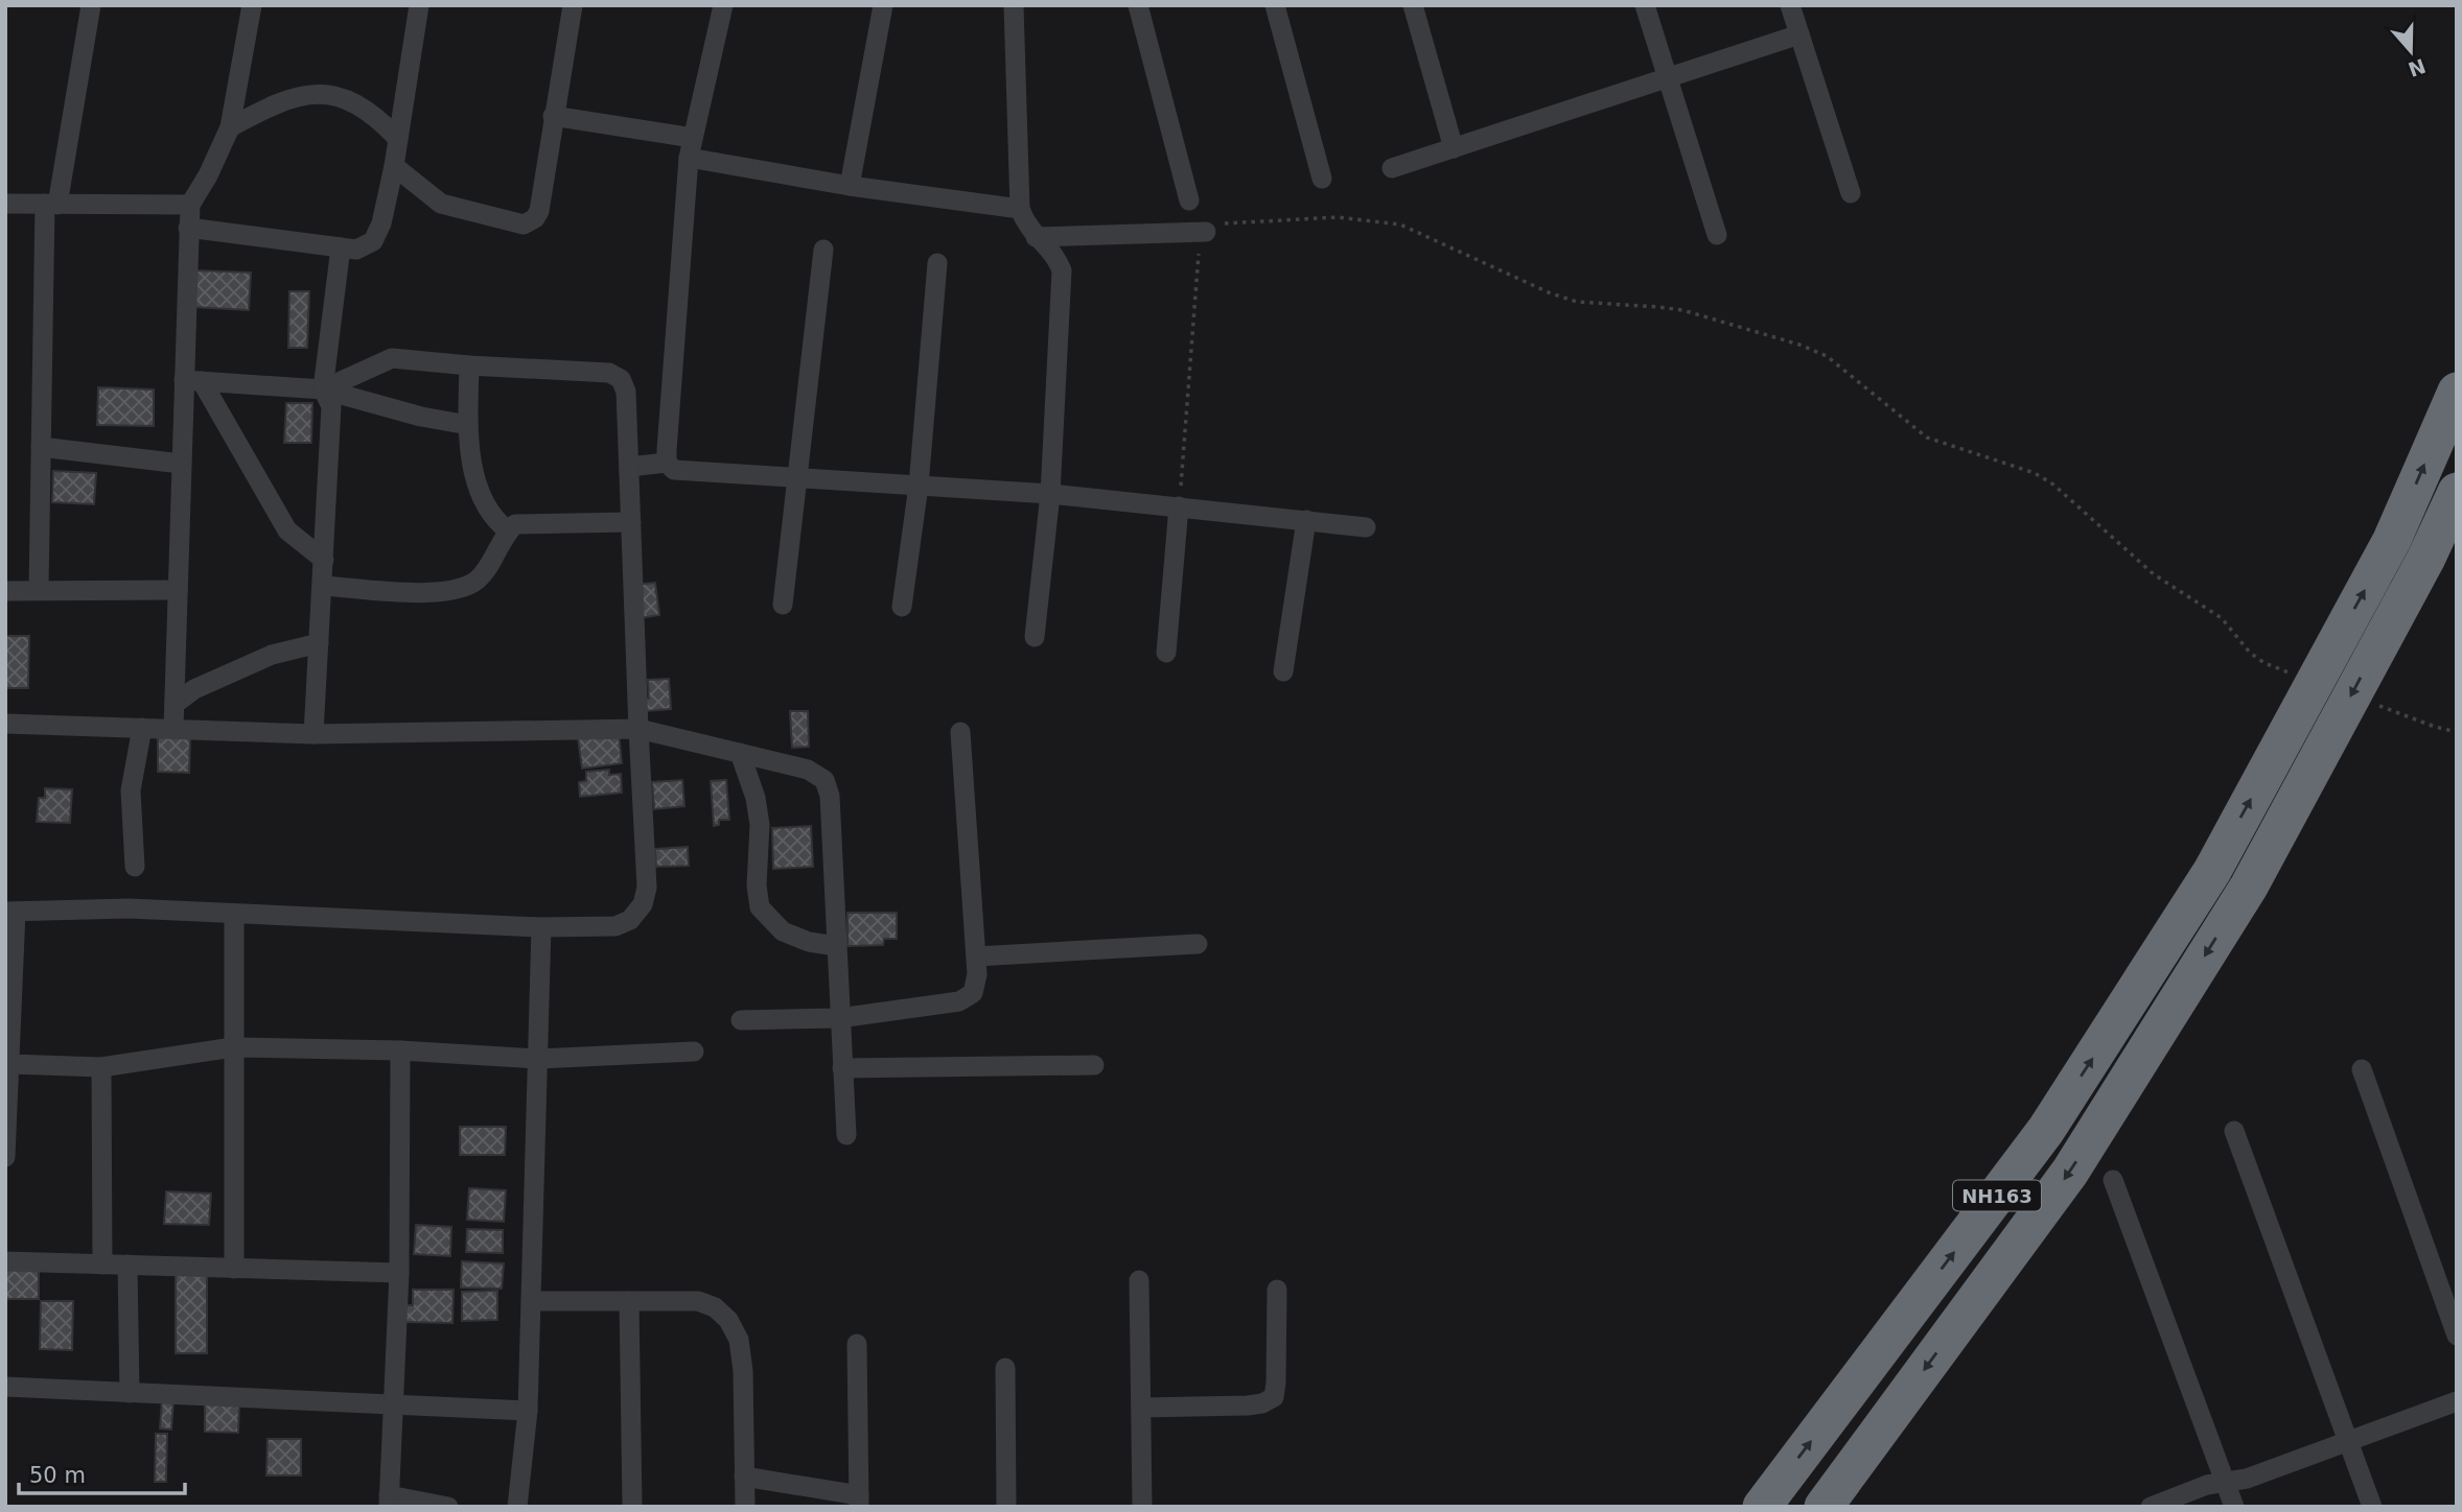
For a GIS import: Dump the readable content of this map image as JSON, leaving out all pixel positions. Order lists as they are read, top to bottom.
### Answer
{
  "streets": {
    "highway": ["NH163"]
  },
  "scale_bar": "50 m",
  "north": "bottom"
}
